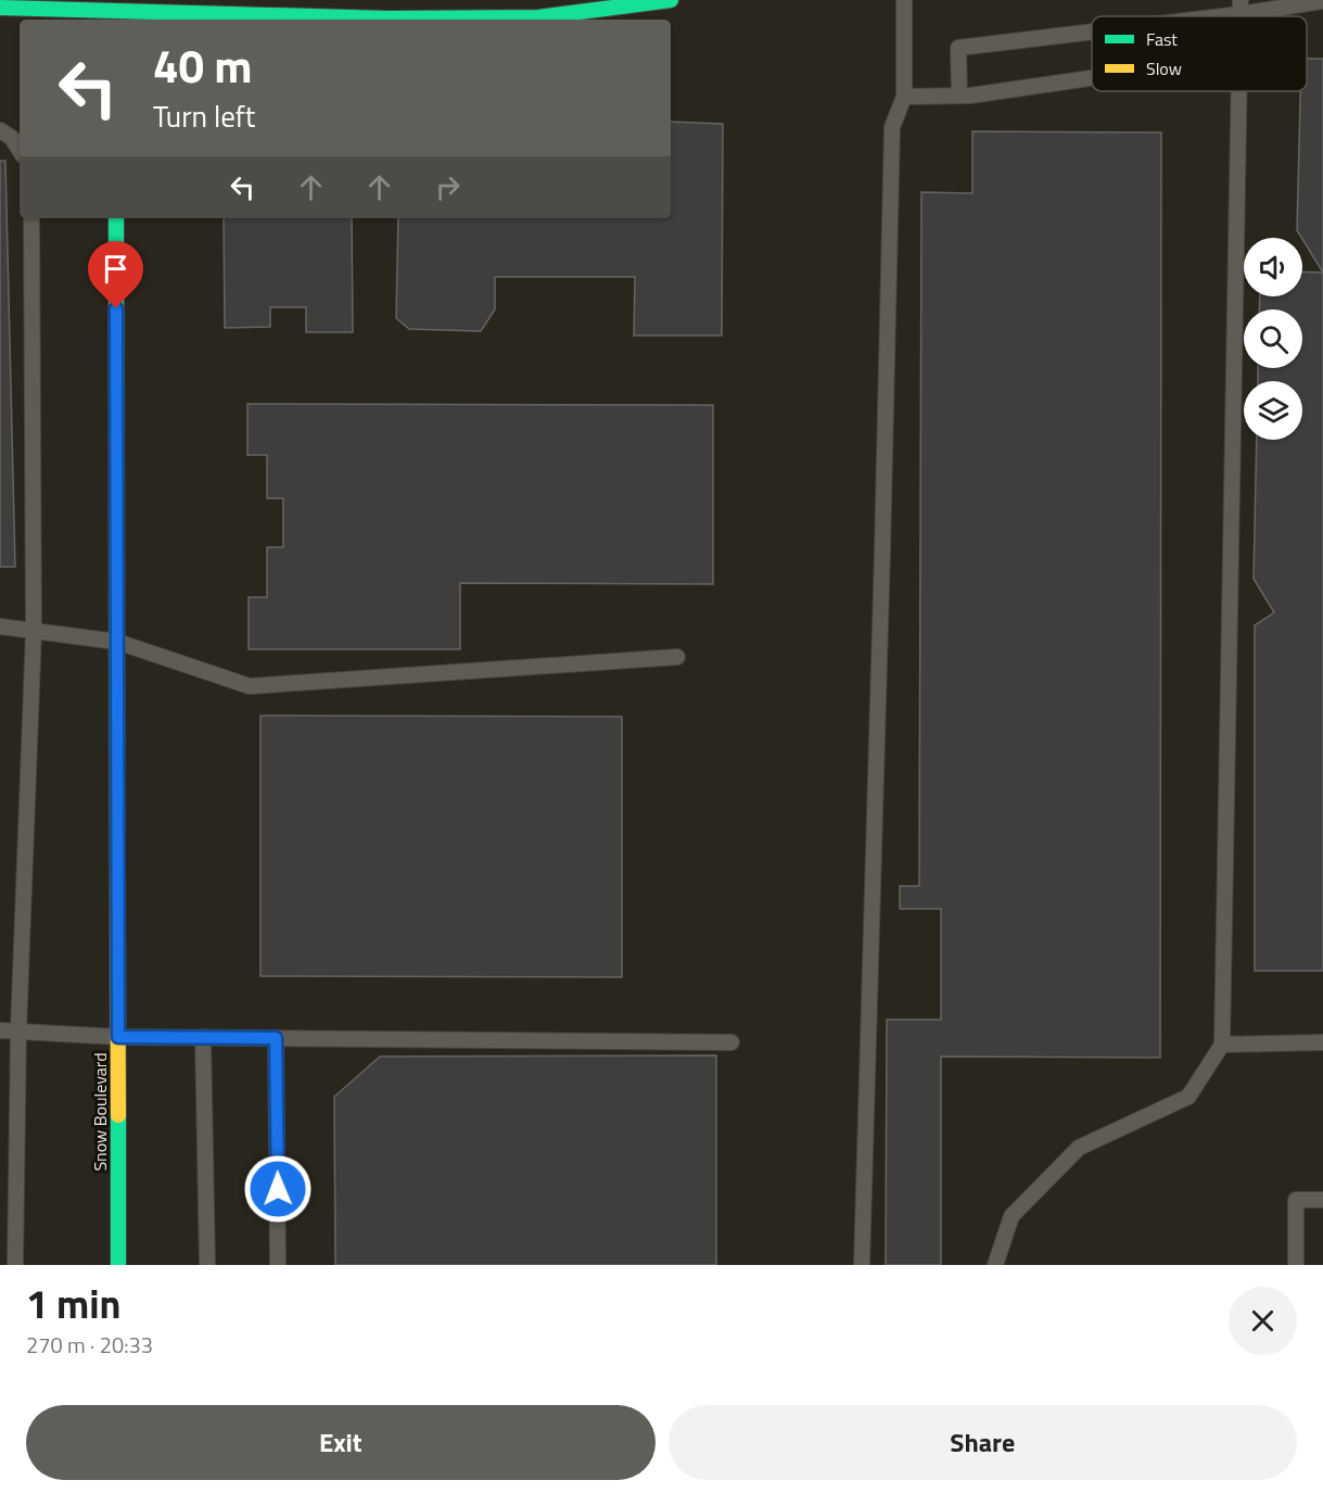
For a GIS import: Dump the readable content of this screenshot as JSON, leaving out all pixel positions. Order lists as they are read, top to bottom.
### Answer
{
  "streets": {
    "street": ["Snow Boulevard"]
  },
  "legend": ["Fast", "Slow"],
  "page": {
    "turn": ["40 m", "Turn left"],
    "heading": ["1 min", "270 m · 20:33"],
    "buttons": ["Exit", "Share"]
  }
}
